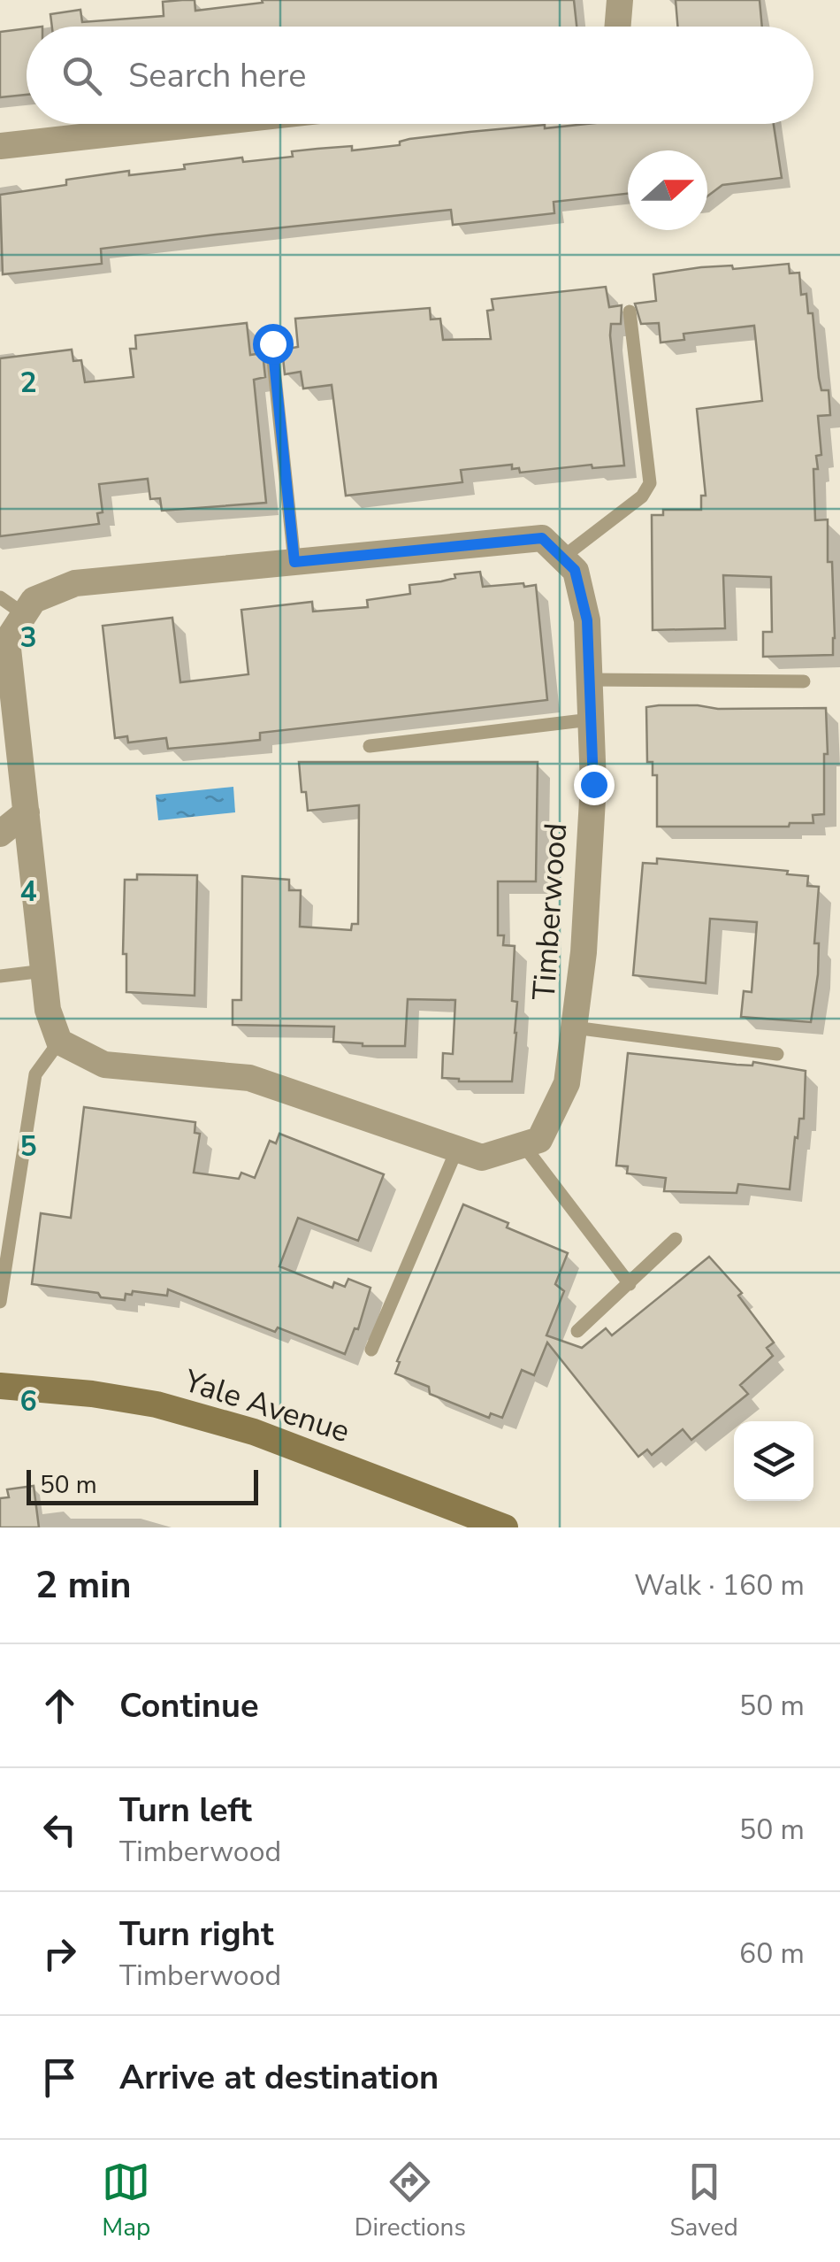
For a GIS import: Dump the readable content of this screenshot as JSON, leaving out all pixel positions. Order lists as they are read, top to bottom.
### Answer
{
  "streets": {
    "street": ["Timberwood", "Yale Avenue"]
  },
  "scale_bar": "50 m",
  "north": "right",
  "page": {
    "search": "Search here",
    "scale": "50 m",
    "heading": ["2 min", "Walk · 160 m"],
    "list": [
      ["Continue", "50 m"],
      ["Turn left", "Timberwood", "50 m"],
      ["Turn right", "Timberwood", "60 m"],
      "Arrive at destination"
    ],
    "nav": ["Map", "Directions", "Saved"]
  },
  "grid": {
    "rows": [
      "2",
      "3",
      "4",
      "5",
      "6"
    ]
  }
}
